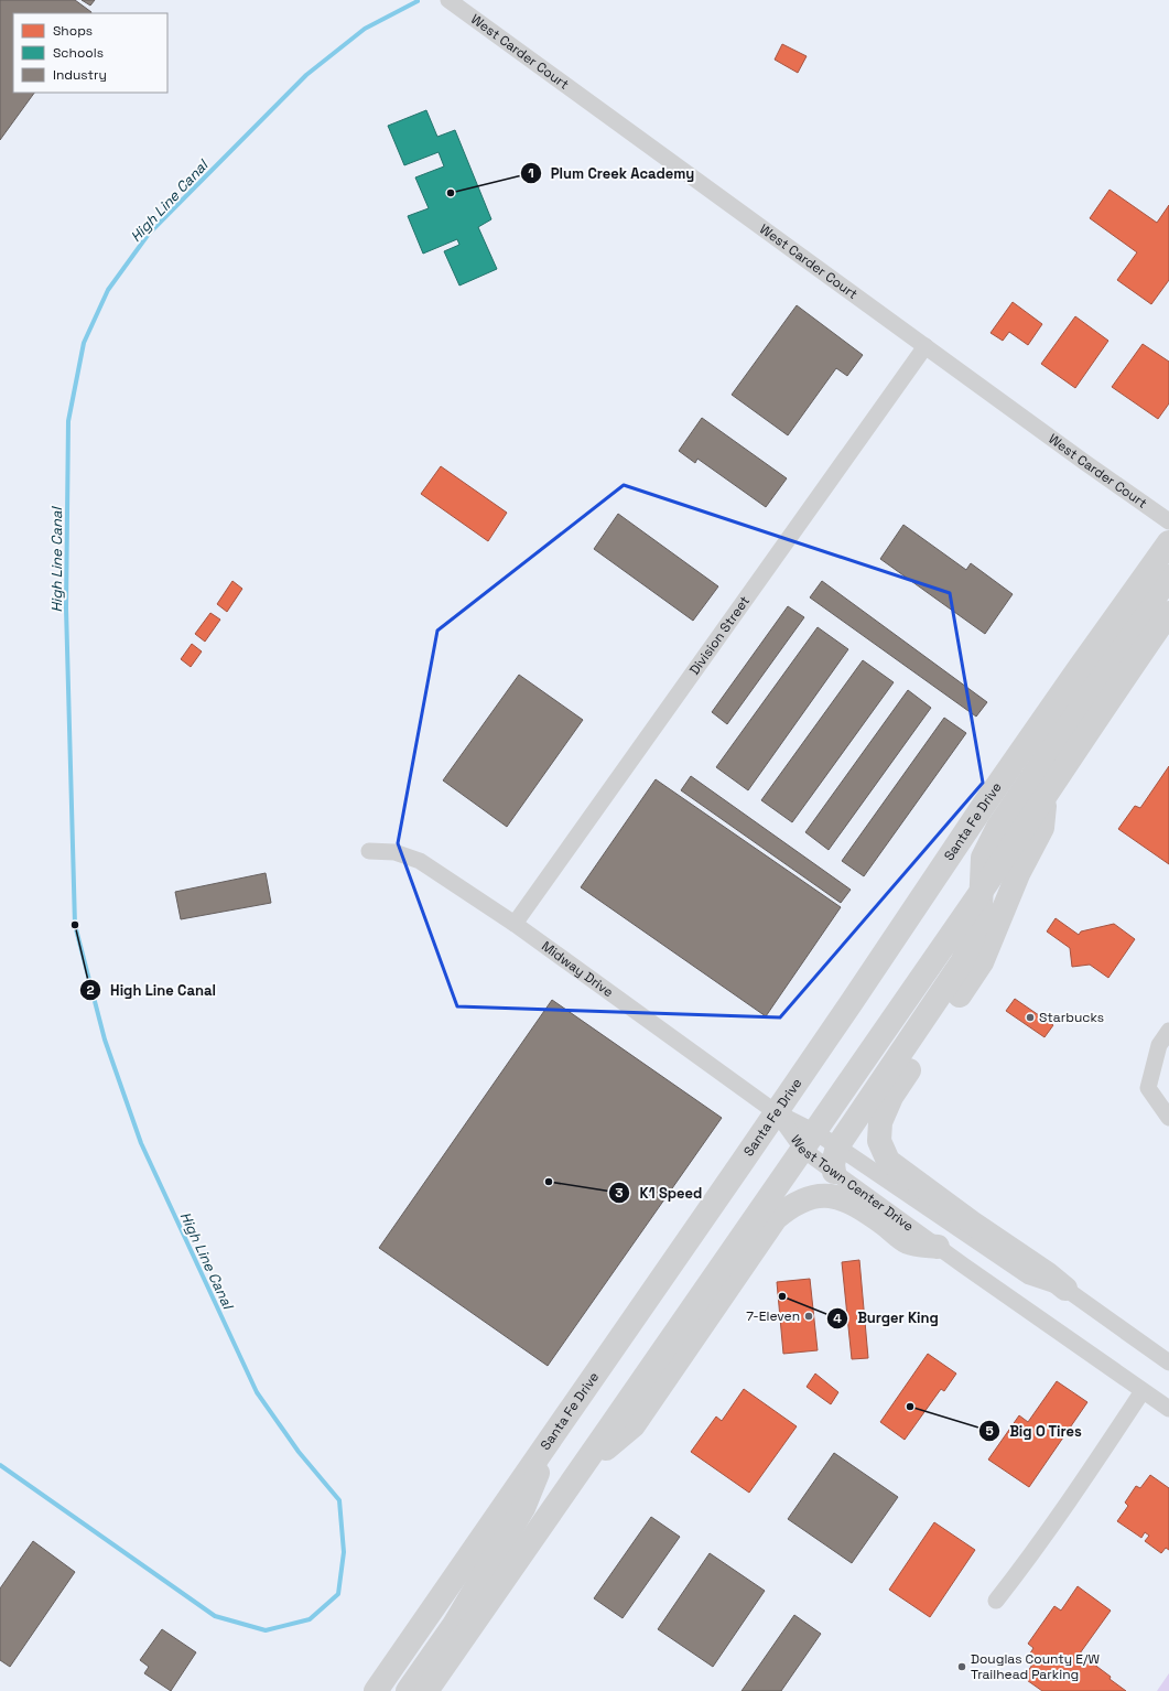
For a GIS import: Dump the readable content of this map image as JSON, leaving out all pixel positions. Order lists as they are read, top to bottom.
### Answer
{
  "streets": {
    "highway": ["Santa Fe Drive"],
    "street": [
      "West Carder Court",
      "Division Street",
      "Midway Drive",
      "West Town Center Drive"
    ]
  },
  "crossings": [
    ["West Carder Court", "Division Street"],
    ["Division Street", "Midway Drive"],
    ["Santa Fe Drive", "Midway Drive"],
    ["Santa Fe Drive", "West Town Center Drive"],
    ["Midway Drive", "West Town Center Drive"]
  ],
  "water": ["High Line Canal"],
  "places": [
    "Plum Creek Academy",
    "High Line Canal",
    "Starbucks",
    "K1 Speed",
    "Burger King",
    "7-Eleven",
    "Big O Tires",
    "Douglas County E/W Trailhead Parking"
  ],
  "legend": ["Shops", "Schools", "Industry"]
}
